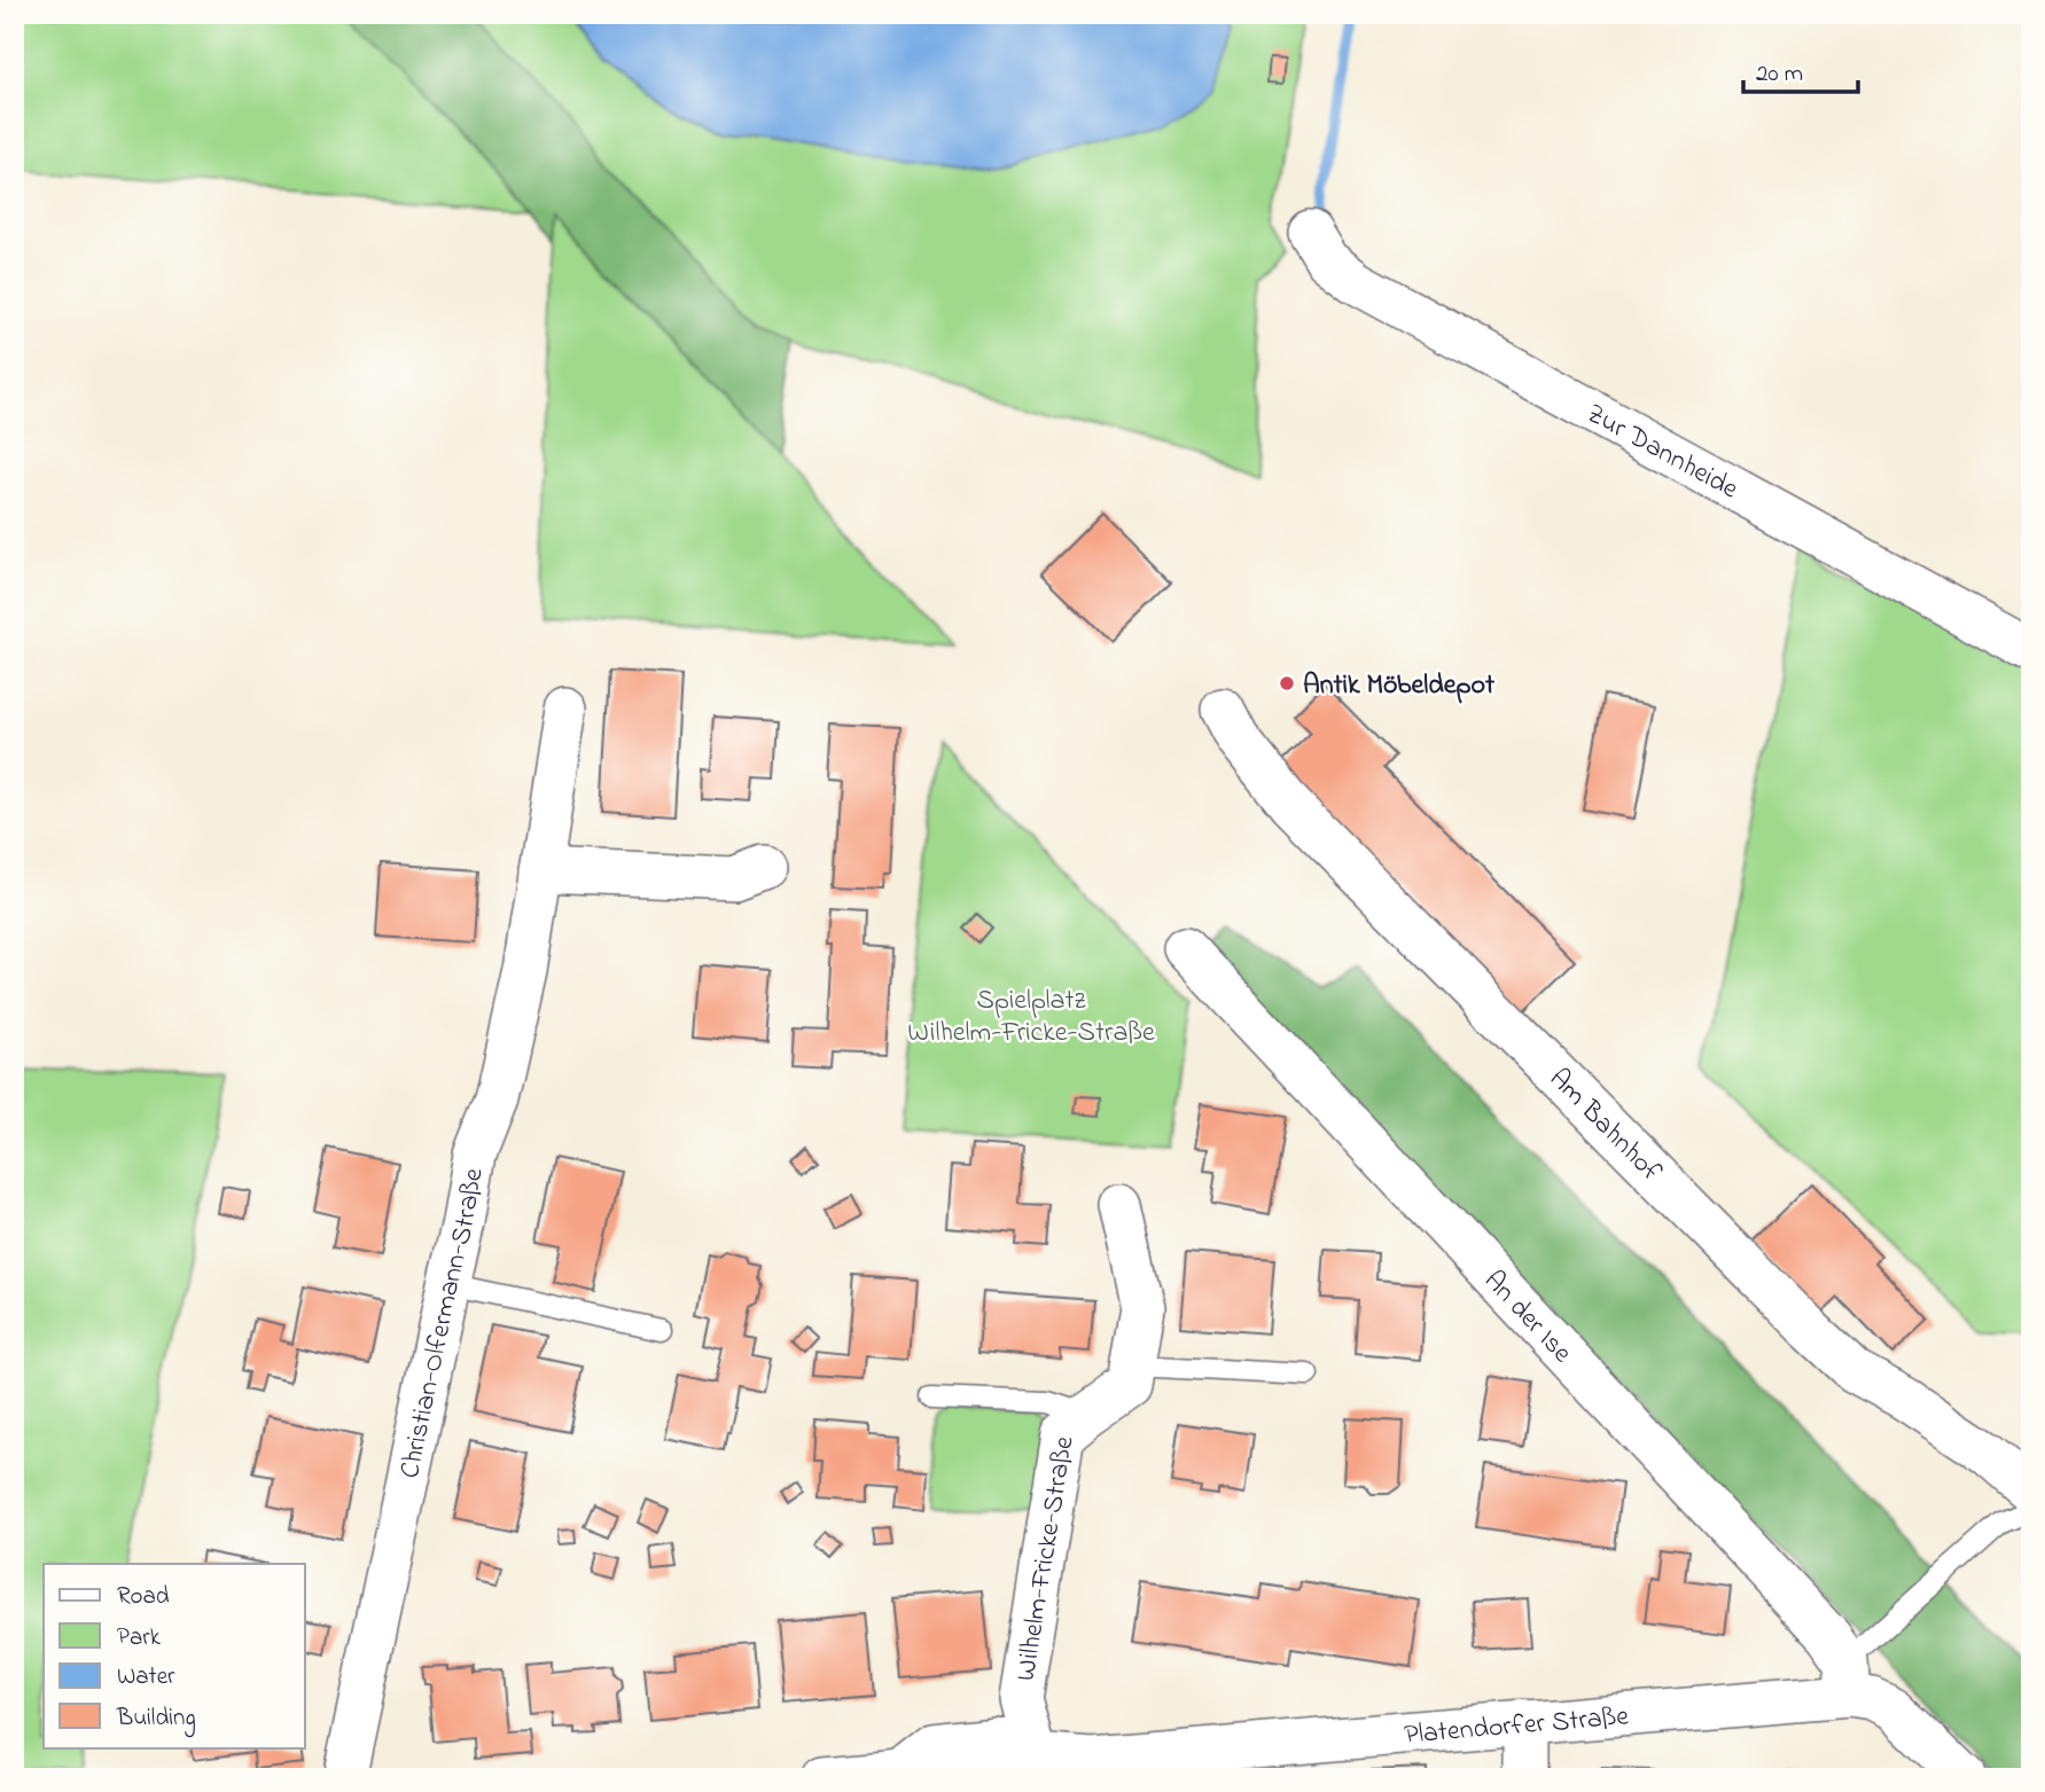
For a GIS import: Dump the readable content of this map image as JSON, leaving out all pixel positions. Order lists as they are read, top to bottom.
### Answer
{
  "streets": {
    "street": [
      "Zur Dannheide",
      "Am Bahnhof",
      "An der Ise",
      "Christian-Olfermann-Straße",
      "Wilhelm-Fricke-Straße",
      "Platendorfer Straße"
    ]
  },
  "crossings": [
    ["An der Ise", "Platendorfer Straße"],
    ["Wilhelm-Fricke-Straße", "Platendorfer Straße"]
  ],
  "parks": ["Spielplatz Wilhelm-Fricke-Straße"],
  "places": ["Antik Möbeldepot"],
  "legend": [
    "Road",
    "Park",
    "Water",
    "Building"
  ],
  "scale_bar": "20 m"
}
